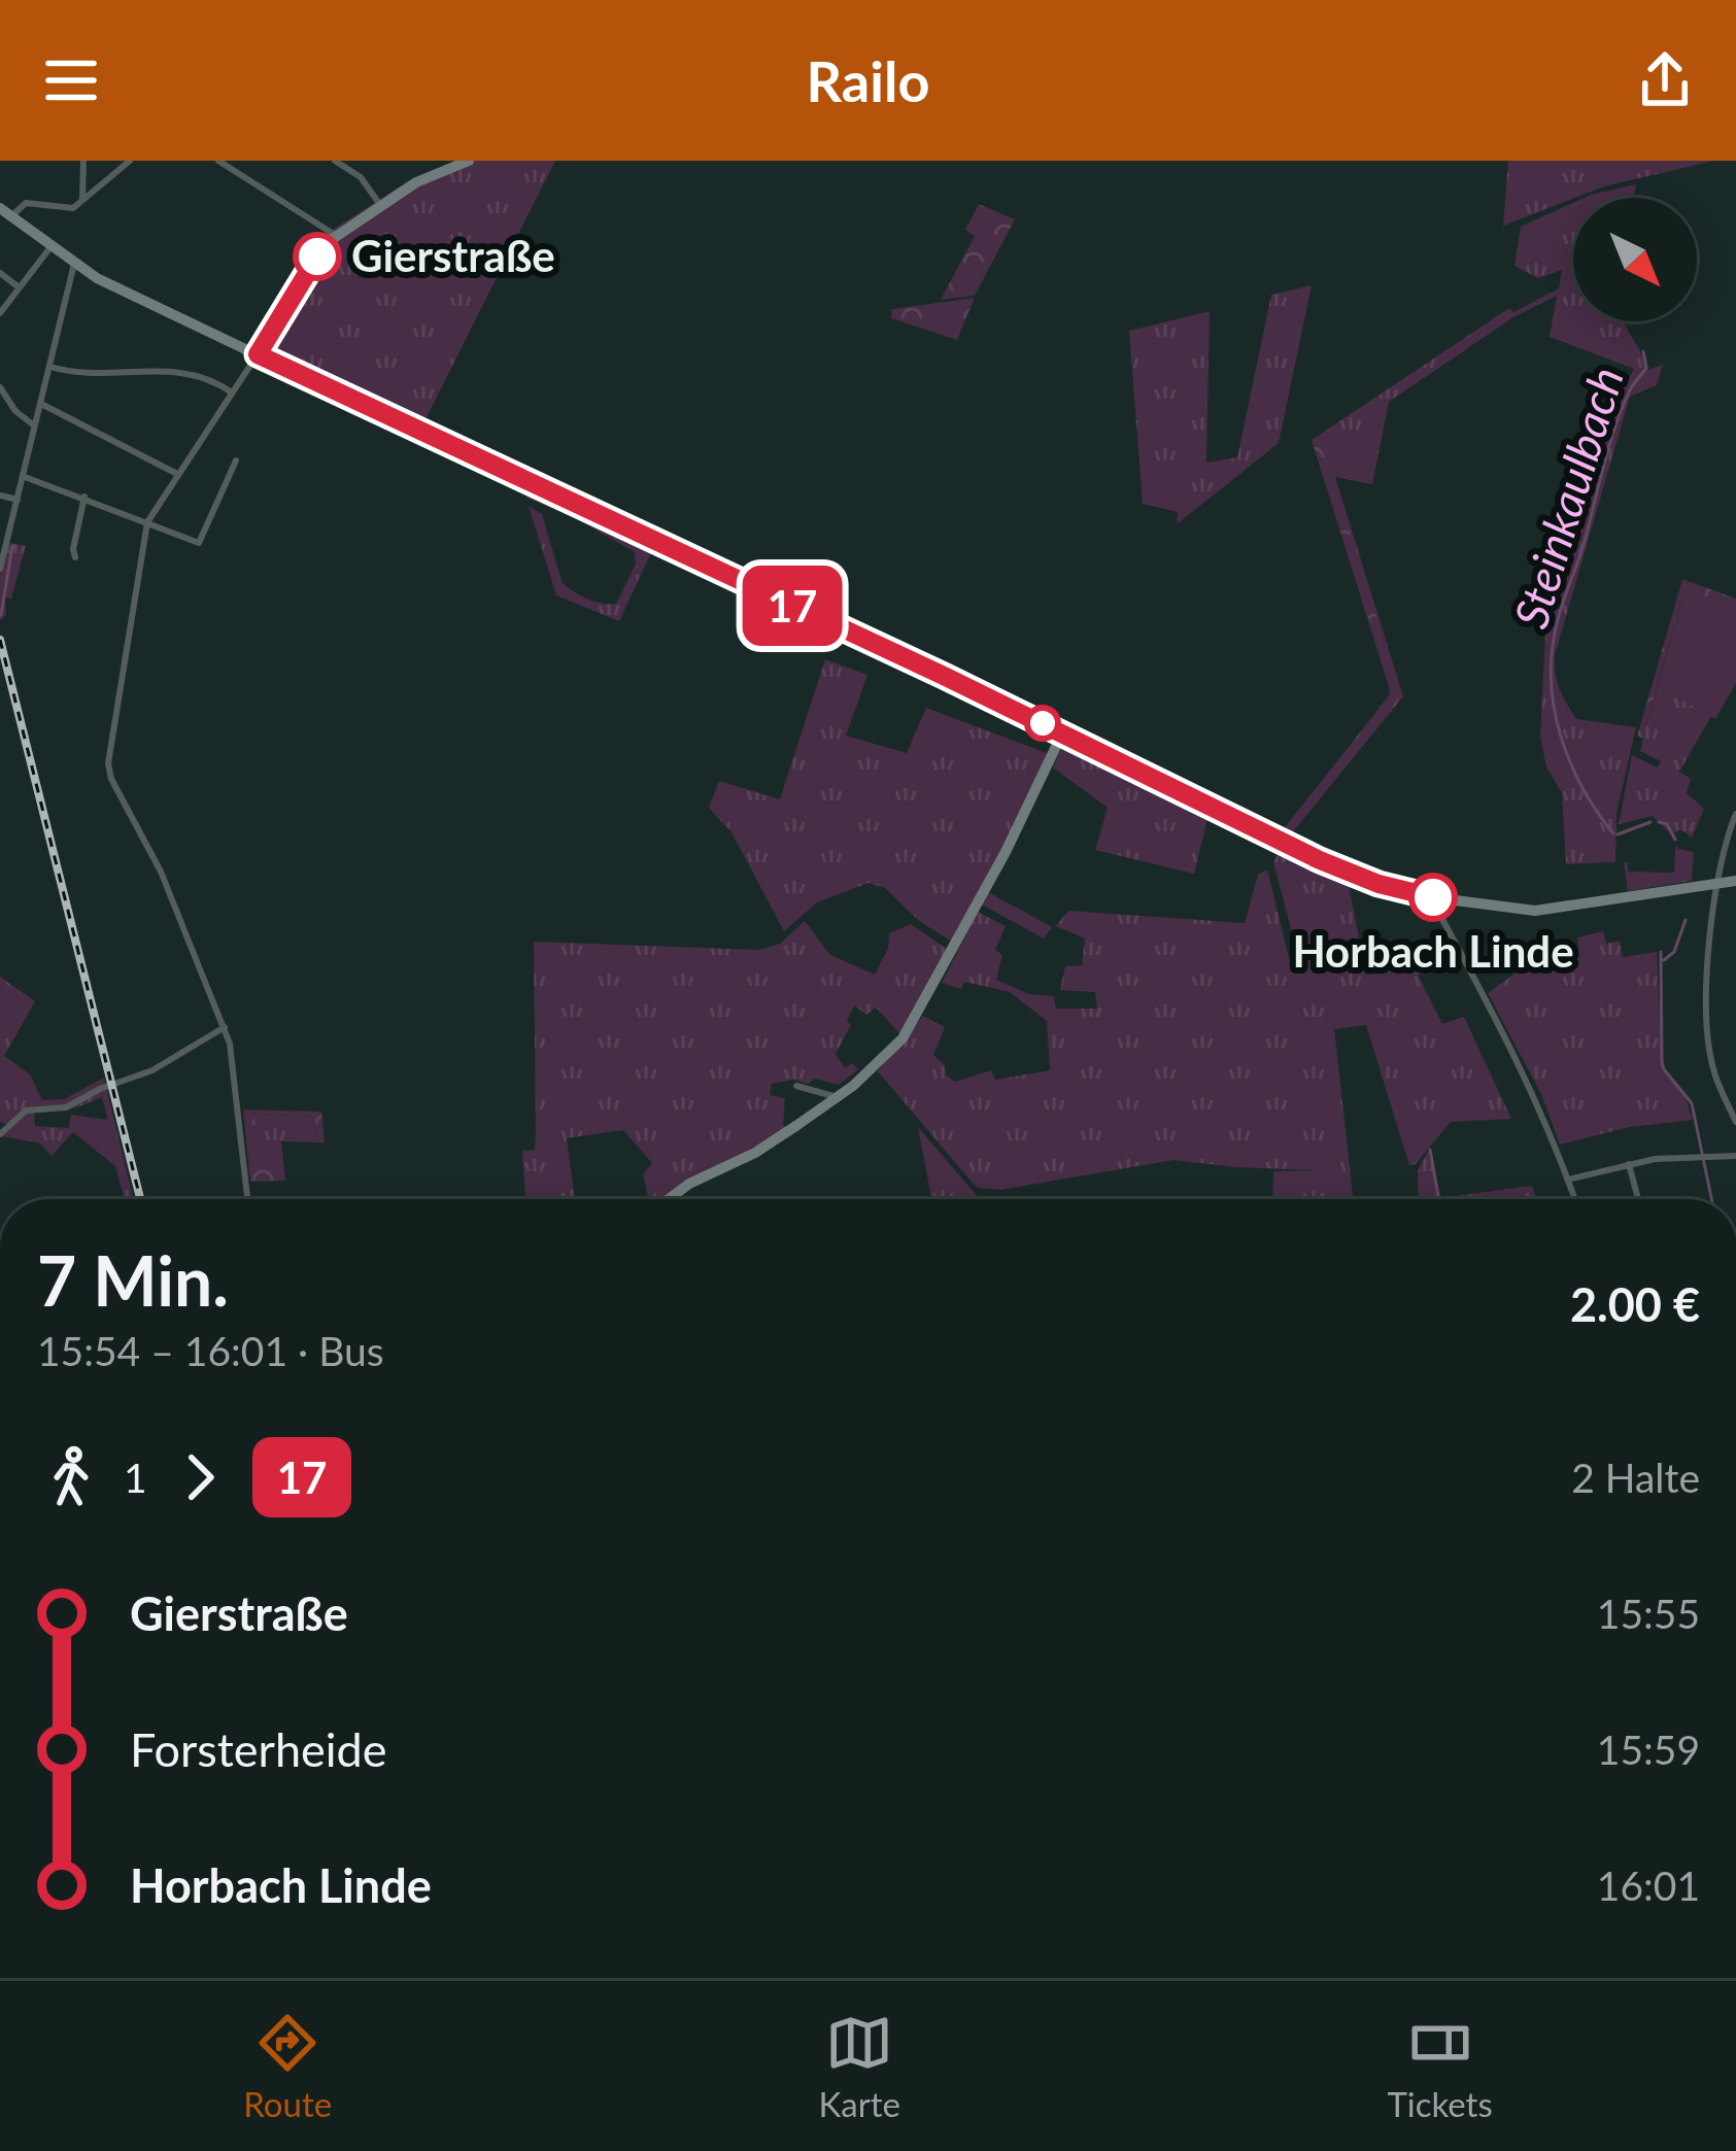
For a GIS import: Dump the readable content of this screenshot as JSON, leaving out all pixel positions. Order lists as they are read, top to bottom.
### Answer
{
  "water": ["Steinkaulbach"],
  "places": ["Gierstraße", "Horbach Linde"],
  "lines": ["bus line 17"],
  "north": "bottom right",
  "page": {
    "header": "Railo",
    "on_map": "17",
    "heading": ["7 Min.", "15:54 – 16:01 · Bus", "2.00 €"],
    "legs": ["1", "17", "2 Halte"],
    "list": [
      {
        "name": "Gierstraße",
        "value": "15:55"
      },
      {
        "name": "Forsterheide",
        "value": "15:59"
      },
      {
        "name": "Horbach Linde",
        "value": "16:01"
      }
    ],
    "tabs": ["Route", "Karte", "Tickets"]
  }
}
